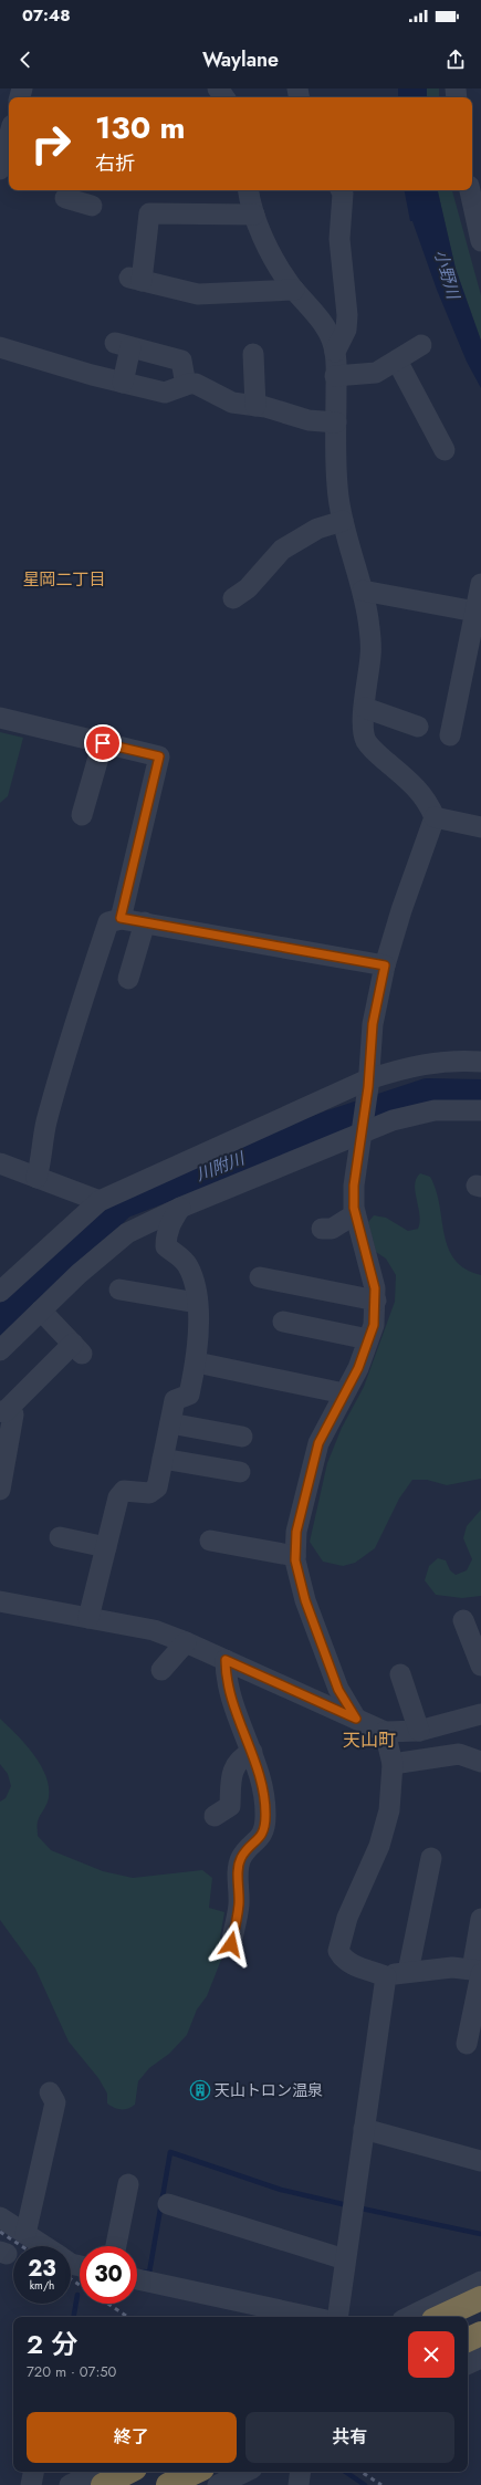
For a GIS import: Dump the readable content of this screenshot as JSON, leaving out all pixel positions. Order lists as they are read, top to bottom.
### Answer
{
  "districts": ["星岡二丁目", "天山町"],
  "water": ["小野川", "川附川"],
  "places": {
    "building": ["天山トロン温泉"]
  },
  "page": {
    "status": "07:48",
    "header": "Waylane",
    "turn": ["130 m", "右折"],
    "speed": "23 km/h",
    "limit": "30",
    "heading": ["2 分", "720 m · 07:50"],
    "buttons": ["終了", "共有"]
  }
}
